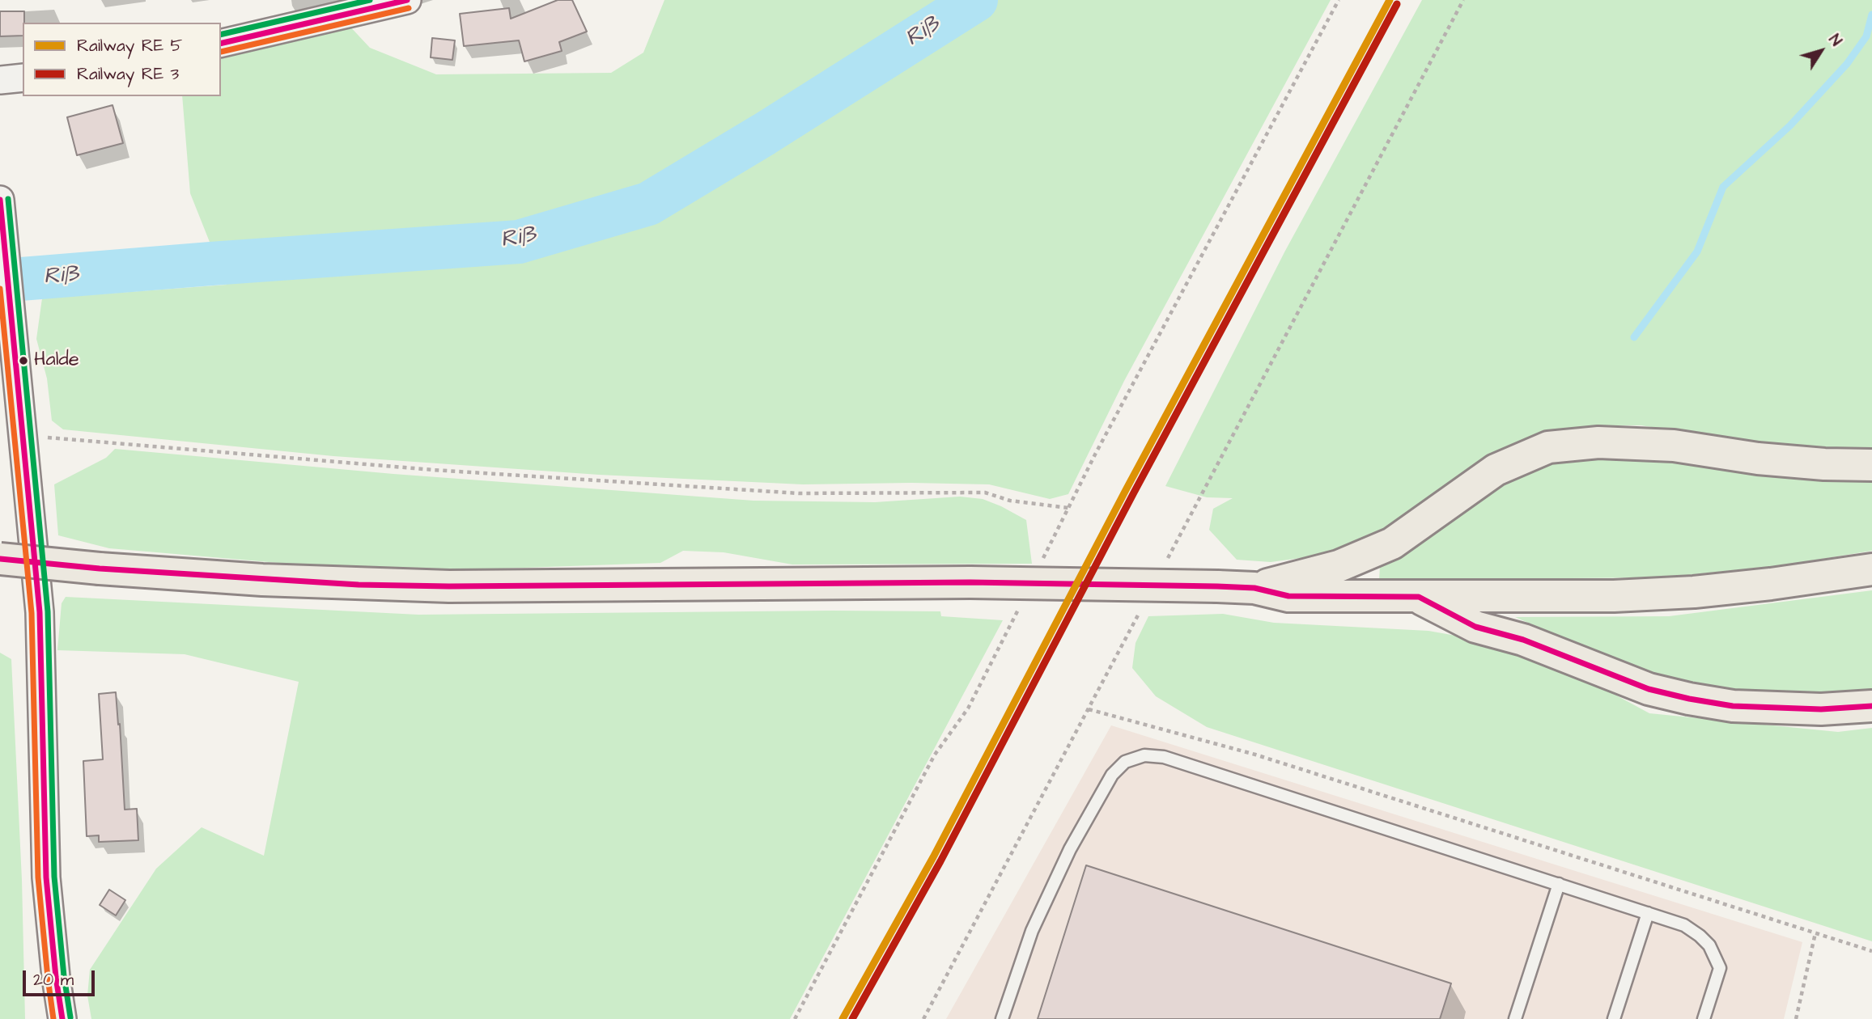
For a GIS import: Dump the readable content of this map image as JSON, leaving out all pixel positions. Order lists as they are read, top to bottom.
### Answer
{
  "water": ["Riß"],
  "places": ["Halde"],
  "legend": ["Railway RE 5", "Railway RE 3"],
  "scale_bar": "20 m",
  "north": "top right"
}
